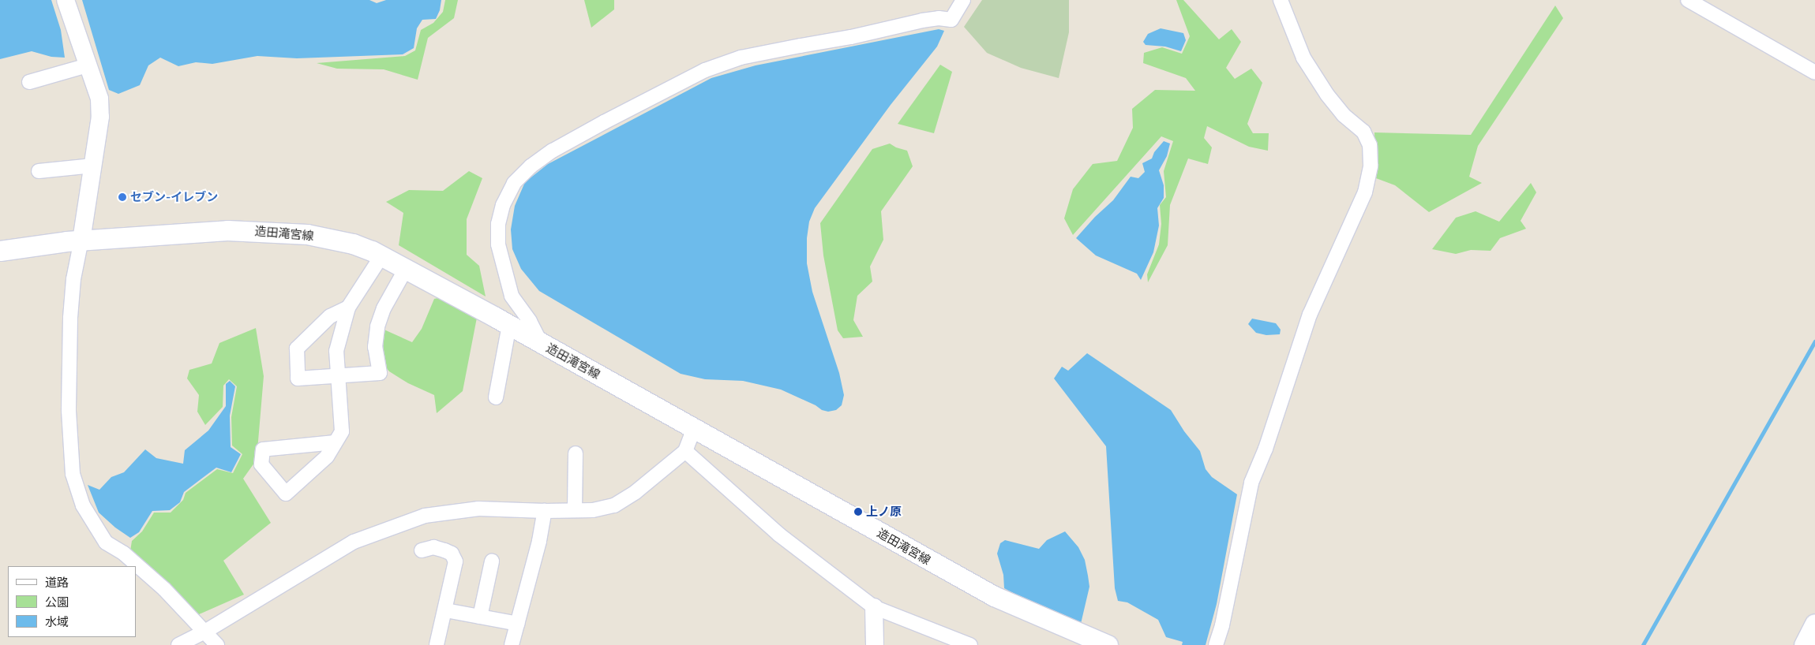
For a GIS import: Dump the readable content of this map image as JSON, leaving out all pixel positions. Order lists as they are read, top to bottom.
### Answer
{
  "streets": {
    "main road": ["造田滝宮線"]
  },
  "places": ["セブン-イレブン", "上ノ原"],
  "legend": ["道路", "公園", "水域"]
}
